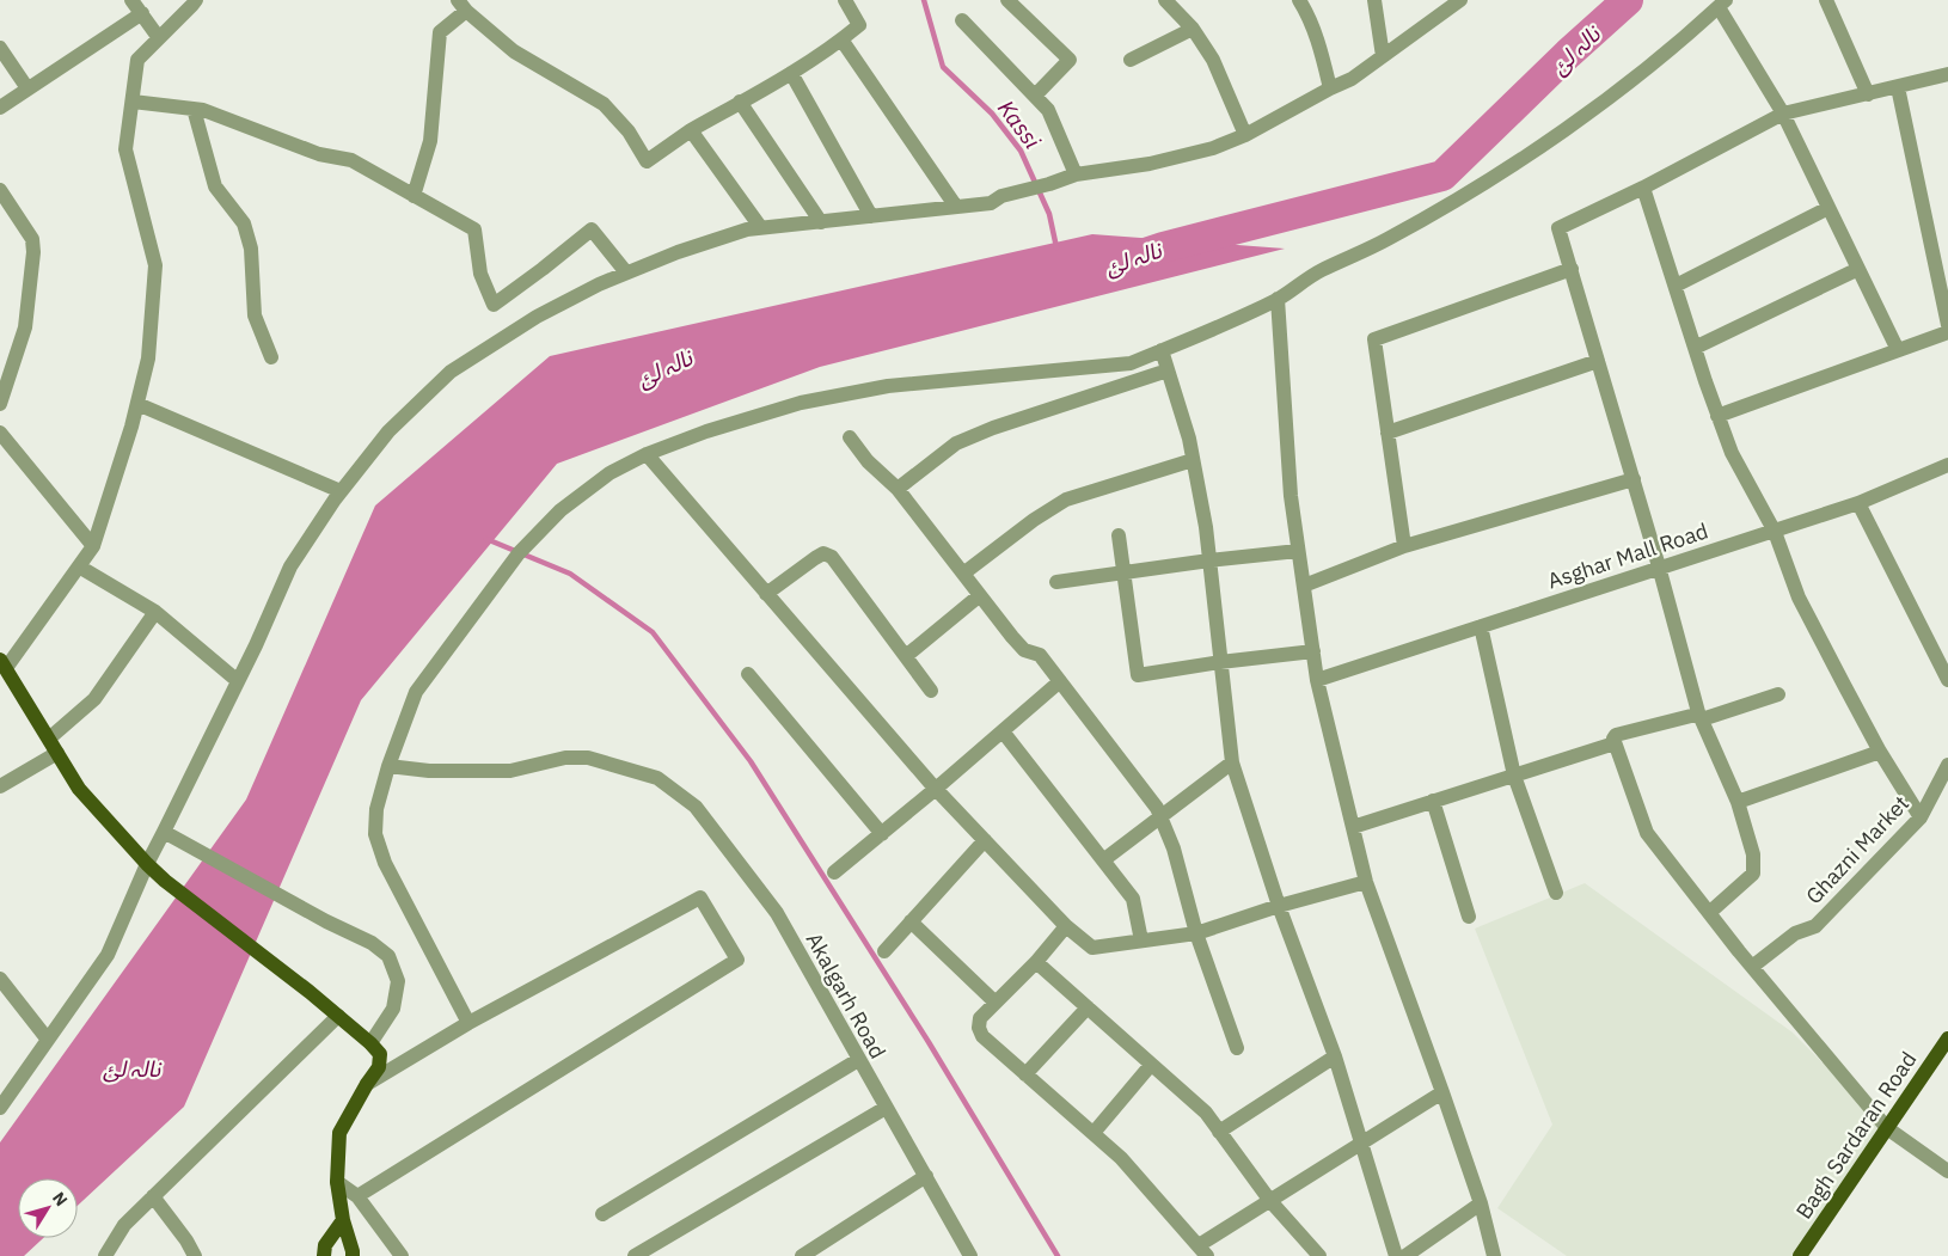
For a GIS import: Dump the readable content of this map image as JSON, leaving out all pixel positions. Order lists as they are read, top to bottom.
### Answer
{
  "streets": {
    "main road": ["Bagh Sardaran Road"],
    "street": ["Asghar Mall Road", "Ghazni Market", "Akalgarh Road"]
  },
  "water": ["نالہ لئ", "Kassi"],
  "north": "top right"
}
